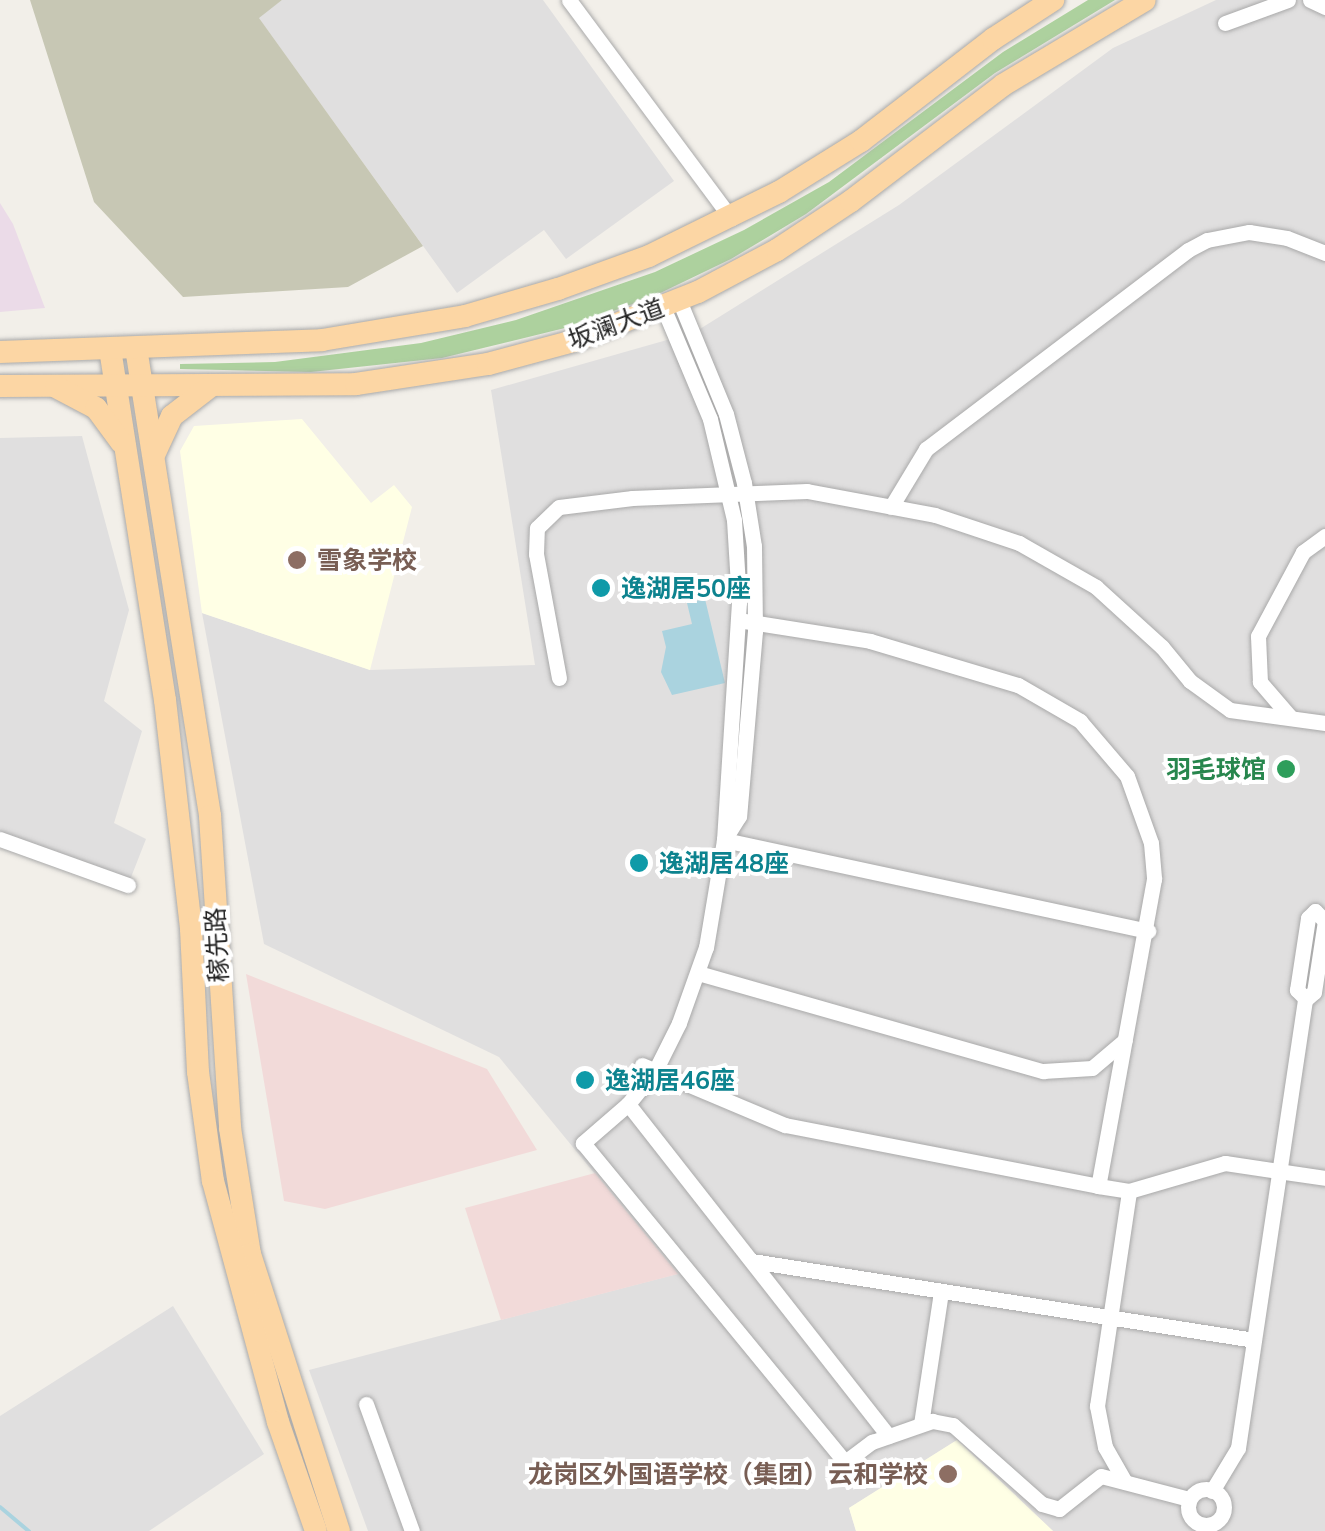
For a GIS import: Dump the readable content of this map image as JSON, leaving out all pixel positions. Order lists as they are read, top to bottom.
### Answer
{
  "streets": {
    "main road": ["坂澜大道", "稼先路"]
  },
  "crossings": [
    ["坂澜大道", "稼先路"]
  ],
  "places": [
    "雪象学校",
    "逸湖居50座",
    "羽毛球馆",
    "逸湖居48座",
    "逸湖居46座",
    "龙岗区外国语学校（集团）云和学校"
  ]
}
